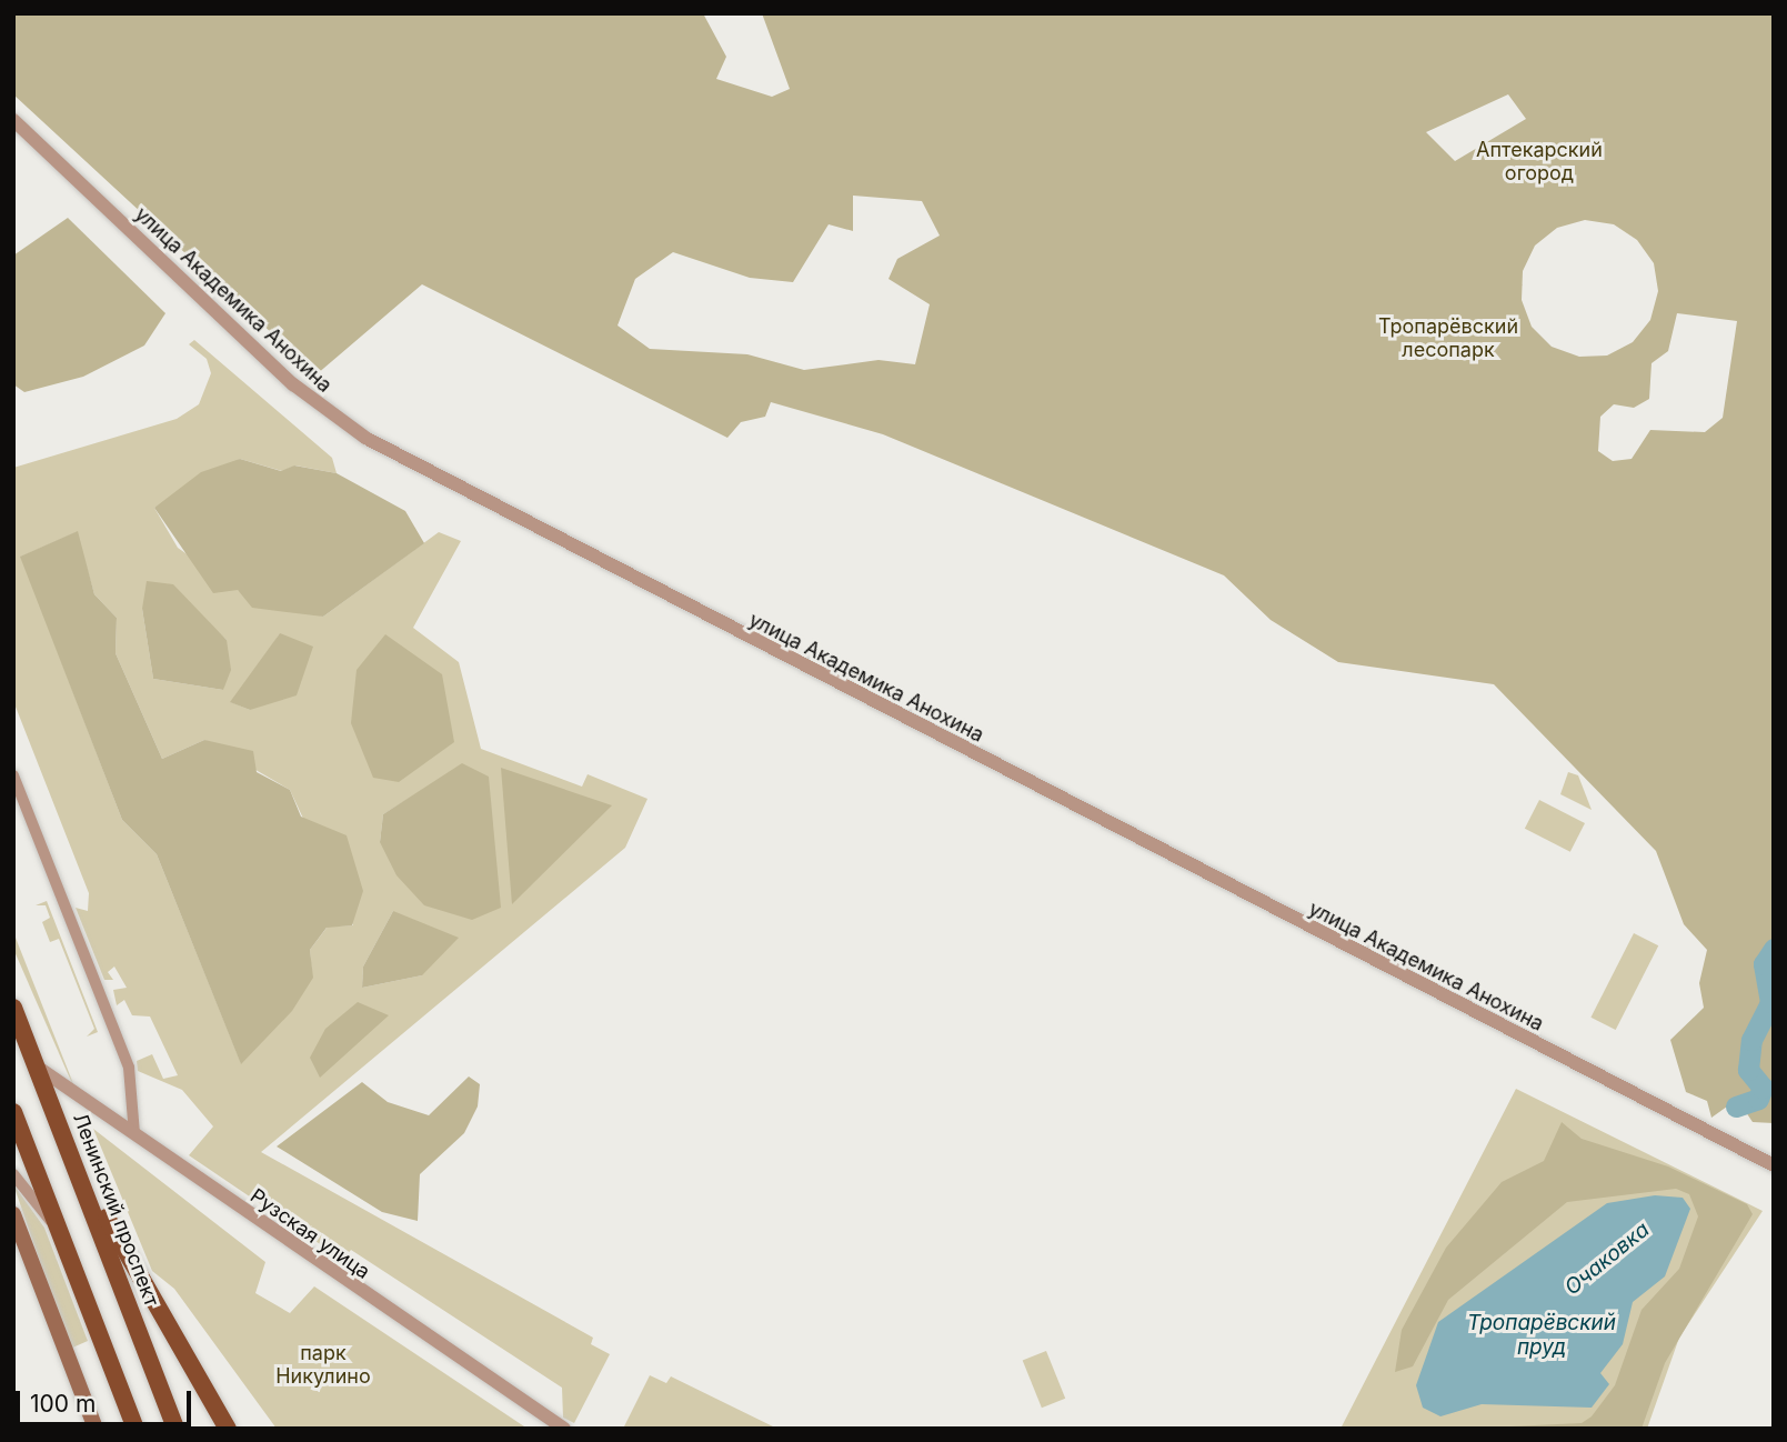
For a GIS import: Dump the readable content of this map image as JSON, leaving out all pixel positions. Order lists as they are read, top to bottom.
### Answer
{
  "streets": {
    "main road": ["Ленинский проспект"],
    "street": ["улица Академика Анохина", "Рузская улица"]
  },
  "crossings": [
    ["Ленинский проспект", "Рузская улица"]
  ],
  "water": ["Очаковка", "Тропарёвский пруд"],
  "parks": ["Аптекарский огород", "Тропарёвский лесопарк", "парк Никулино"],
  "scale_bar": "100 m"
}
